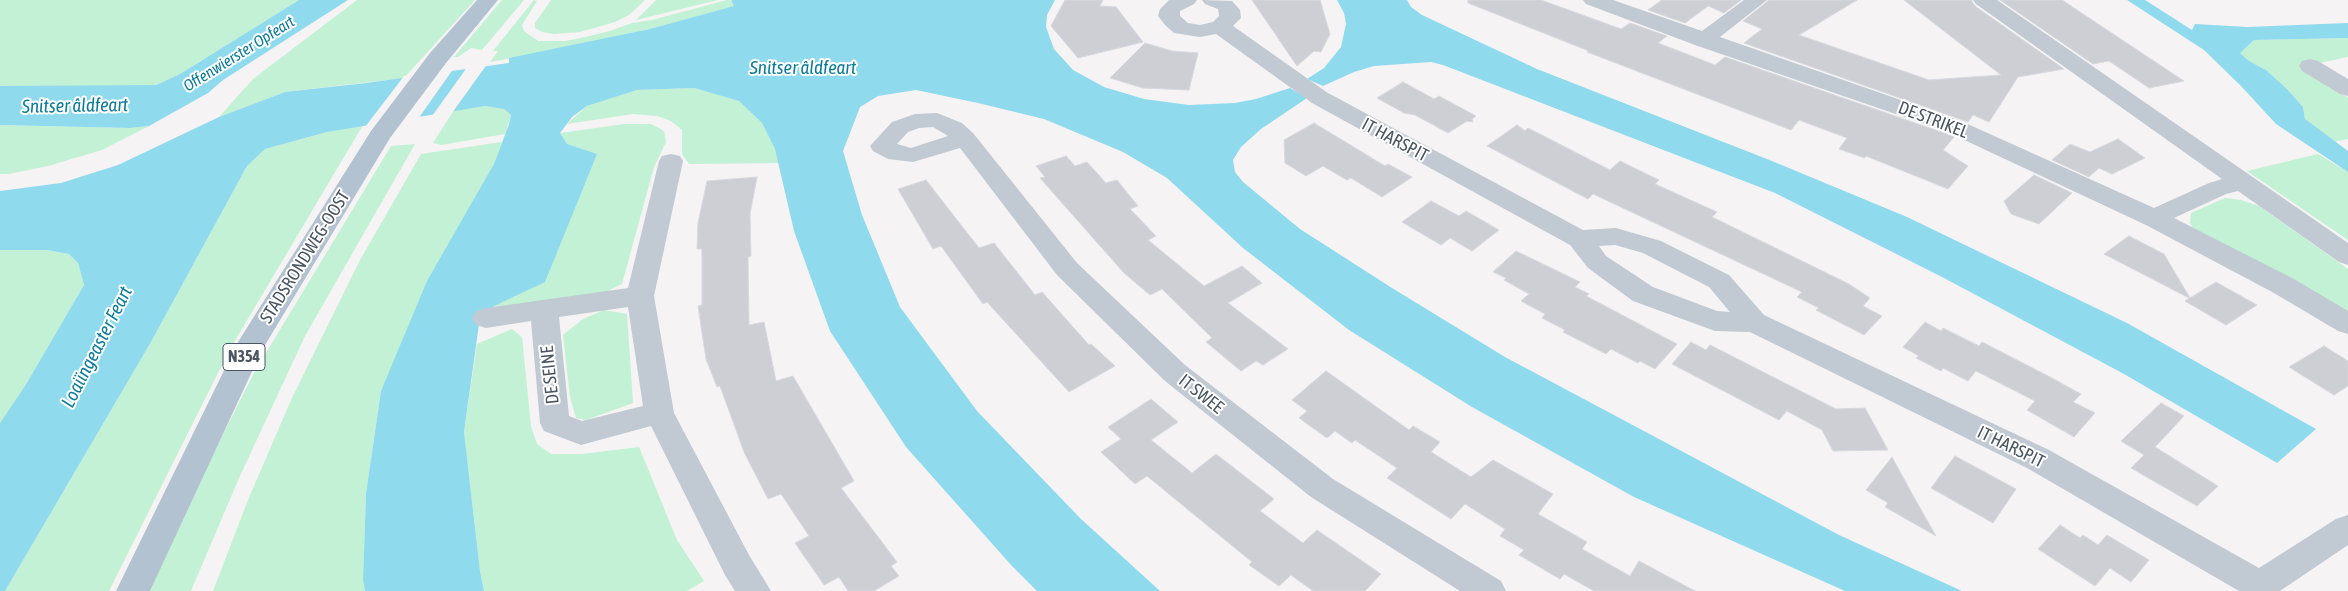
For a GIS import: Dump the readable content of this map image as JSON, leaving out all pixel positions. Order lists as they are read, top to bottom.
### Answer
{
  "streets": {
    "main road": ["STADSRONDWEG-OOST", "N354"],
    "street": [
      "DE STRIKEL",
      "IT HARSPIT",
      "DE SEINE",
      "IT SWEE"
    ]
  },
  "water": ["Offenwierster Opfeart", "Snitser âldfeart", "Loaiïngeaster Feart"]
}
